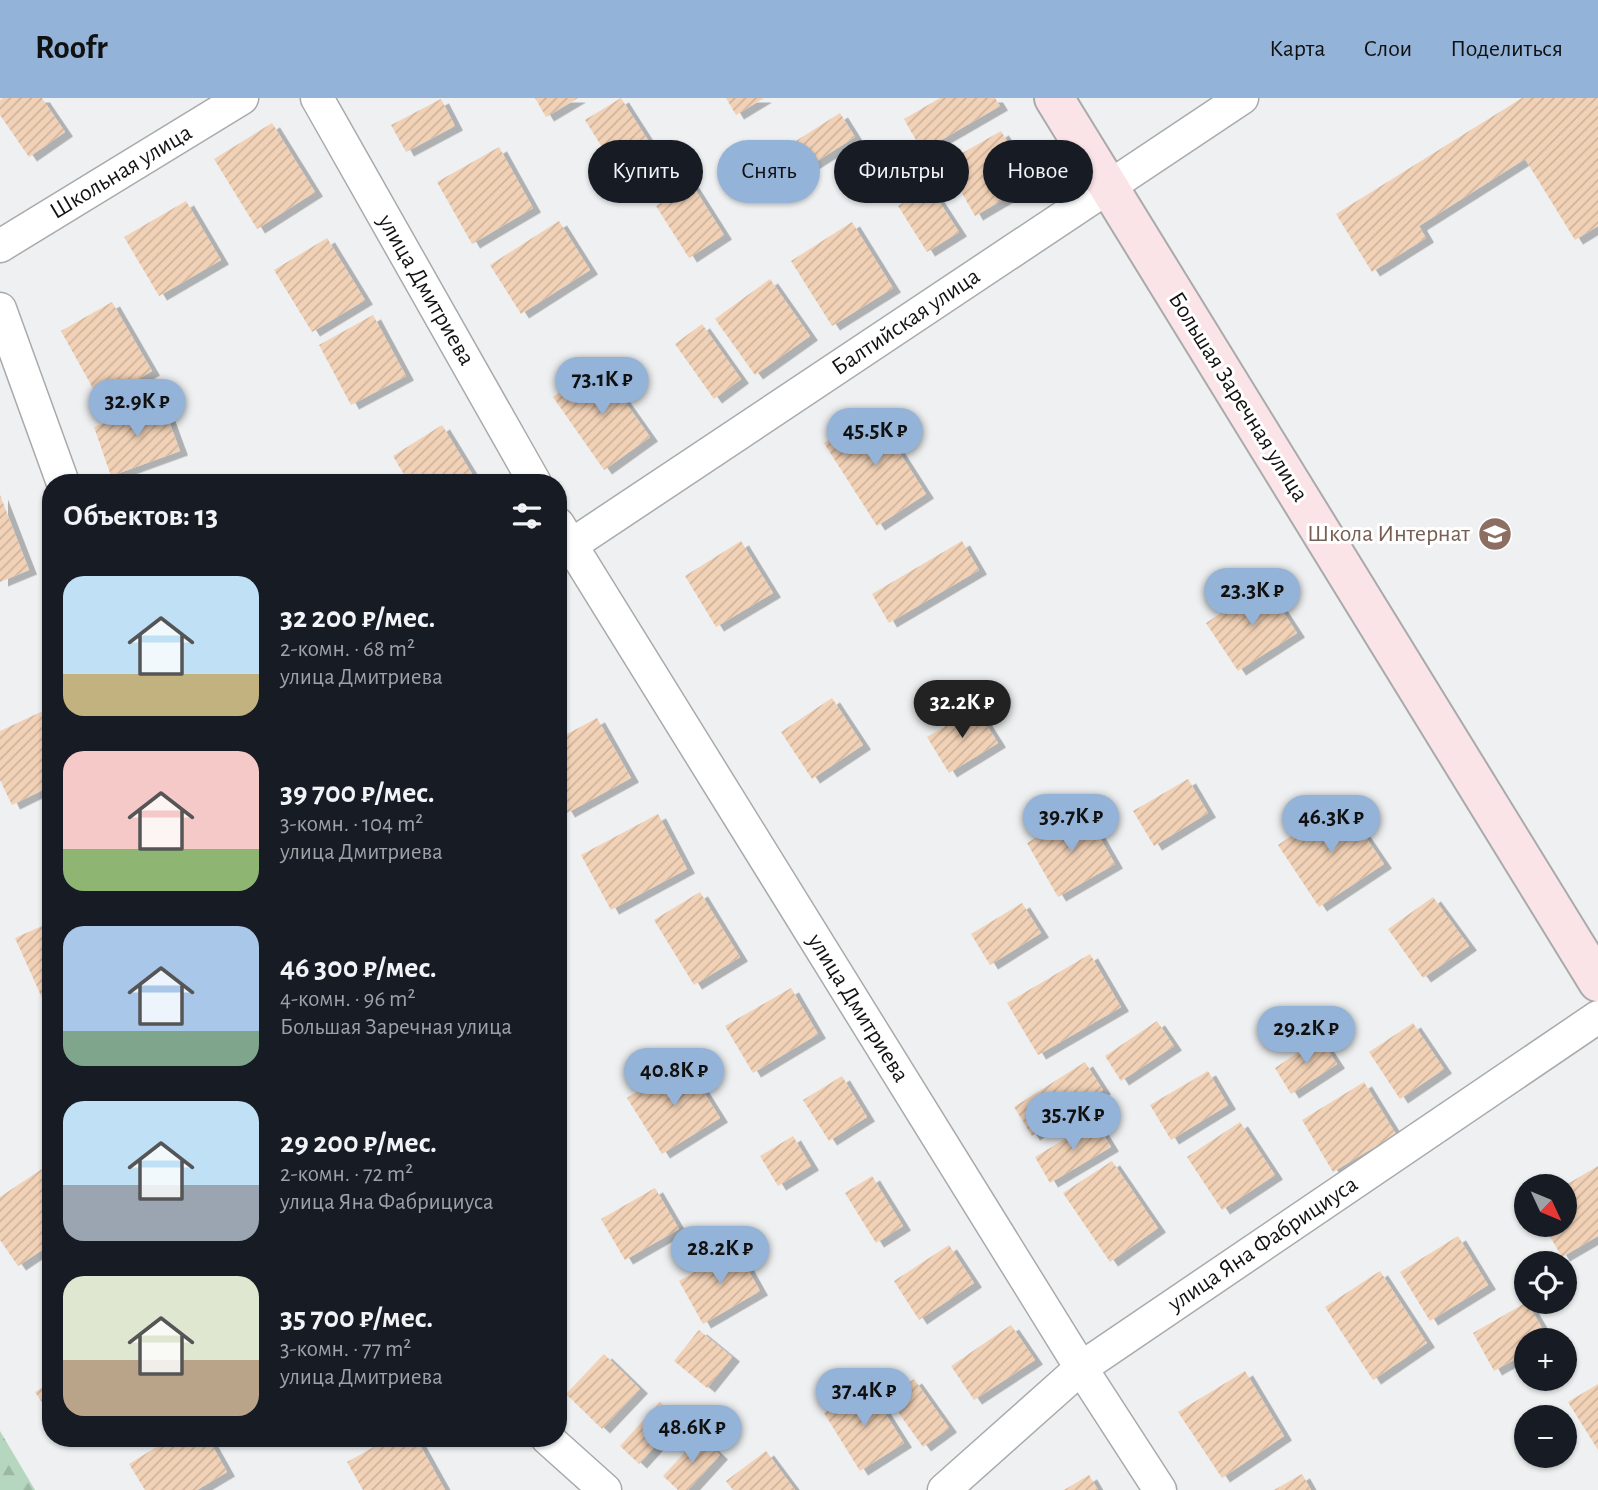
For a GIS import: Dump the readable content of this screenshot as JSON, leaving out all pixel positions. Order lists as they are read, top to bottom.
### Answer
{
  "streets": {
    "street": [
      "Школьная улица",
      "улица Дмитриева",
      "Балтийская улица",
      "Большая Заречная улица",
      "улица Яна Фабрициуса"
    ]
  },
  "crossings": [
    ["улица Дмитриева", "улица Яна Фабрициуса"],
    ["Балтийская улица", "Большая Заречная улица"]
  ],
  "places": {
    "school or university": ["Школа Интернат"]
  },
  "north": "bottom right",
  "page": {
    "header": "Roofr",
    "nav": ["Карта", "Слои", "Поделиться"],
    "chip": [
      "Купить",
      "Снять",
      "Фильтры",
      "Новое"
    ],
    "price": [
      "73.1K ₽",
      "32.9K ₽",
      "45.5K ₽",
      "23.3K ₽",
      "32.2K ₽",
      "39.7K ₽",
      "46.3K ₽",
      "29.2K ₽",
      "40.8K ₽",
      "35.7K ₽",
      "28.2K ₽",
      "37.4K ₽",
      "48.6K ₽"
    ],
    "heading": "Объектов: 13",
    "list": [
      {
        "name": "32 200 ₽/мес.",
        "note": "2-комн. · 68 m² · улица Дмитриева"
      },
      {
        "name": "39 700 ₽/мес.",
        "note": "3-комн. · 104 m² · улица Дмитриева"
      },
      {
        "name": "46 300 ₽/мес.",
        "note": "4-комн. · 96 m² · Большая Заречная улица"
      },
      {
        "name": "29 200 ₽/мес.",
        "note": "2-комн. · 72 m² · улица Яна Фабрициуса"
      },
      {
        "name": "35 700 ₽/мес.",
        "note": "3-комн. · 77 m² · улица Дмитриева"
      }
    ],
    "map_buttons": ["+", "−"]
  }
}
